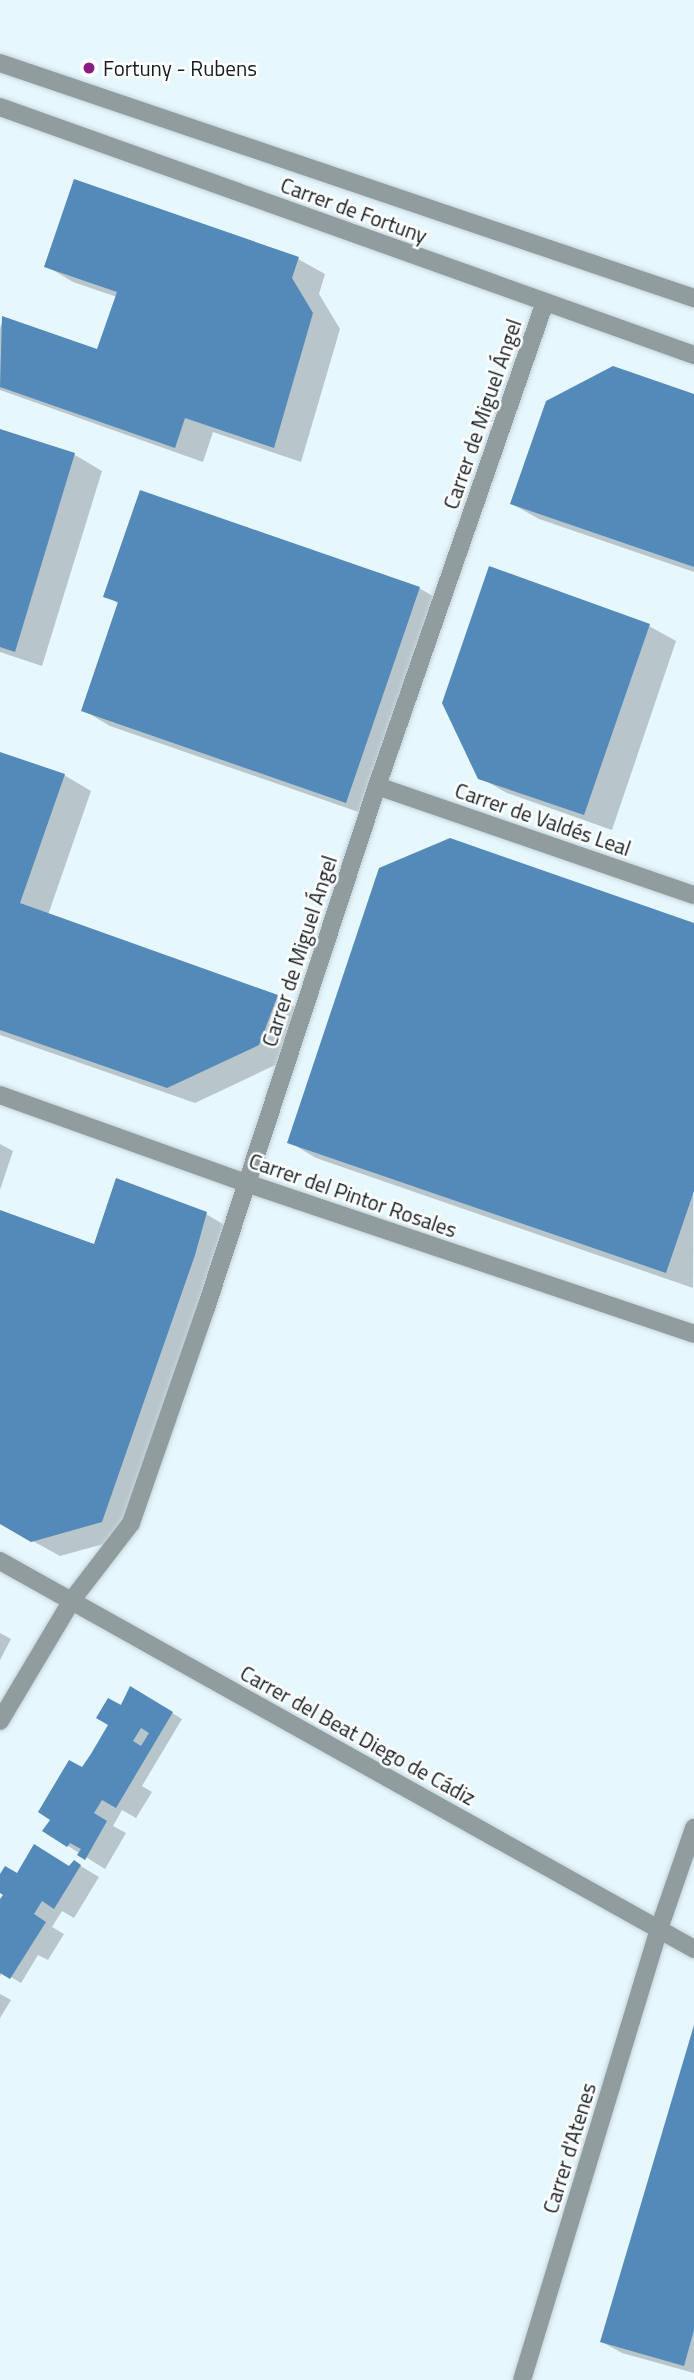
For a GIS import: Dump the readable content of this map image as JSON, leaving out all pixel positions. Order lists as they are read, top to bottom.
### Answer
{
  "streets": {
    "street": [
      "Carrer de Fortuny",
      "Carrer de Miguel Ángel",
      "Carrer de Valdés Leal",
      "Carrer del Pintor Rosales",
      "Carrer del Beat Diego de Cádiz",
      "Carrer d'Atenes"
    ]
  },
  "crossings": [
    ["Carrer de Fortuny", "Carrer de Miguel Ángel"],
    ["Carrer de Miguel Ángel", "Carrer de Valdés Leal"],
    ["Carrer de Miguel Ángel", "Carrer del Pintor Rosales"],
    ["Carrer de Miguel Ángel", "Carrer del Beat Diego de Cádiz"],
    ["Carrer del Beat Diego de Cádiz", "Carrer d'Atenes"]
  ],
  "places": ["Fortuny - Rubens"]
}
